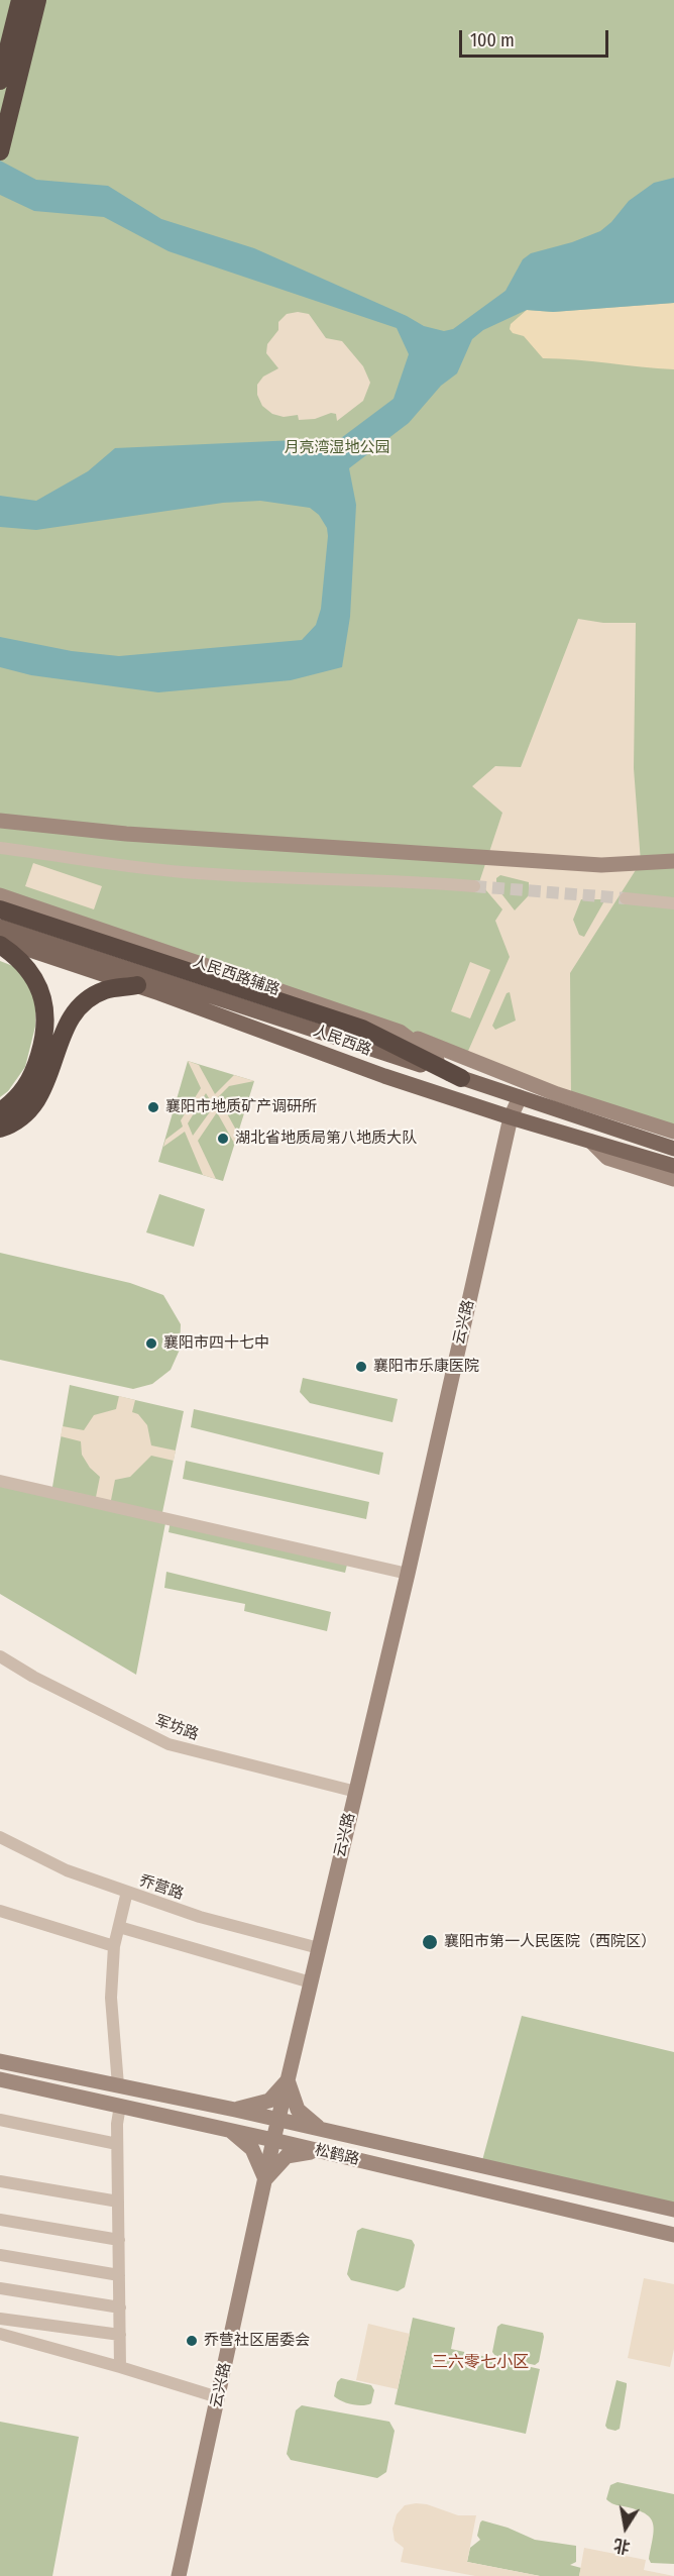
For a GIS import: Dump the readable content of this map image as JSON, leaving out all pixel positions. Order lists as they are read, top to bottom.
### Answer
{
  "streets": {
    "main road": [
      "人民西路辅路",
      "人民西路",
      "云兴路",
      "松鹤路"
    ],
    "street": ["军坊路", "乔营路"]
  },
  "crossings": [
    ["人民西路辅路", "人民西路"],
    ["人民西路", "云兴路"],
    ["云兴路", "军坊路"],
    ["云兴路", "乔营路"],
    ["云兴路", "松鹤路"]
  ],
  "districts": ["三六零七小区"],
  "parks": ["月亮湾湿地公园"],
  "places": [
    "襄阳市地质矿产调研所",
    "湖北省地质局第八地质大队",
    "襄阳市四十七中",
    "襄阳市乐康医院",
    "襄阳市第一人民医院（西院区）",
    "乔营社区居委会"
  ],
  "scale_bar": "100 m",
  "north": "bottom"
}
